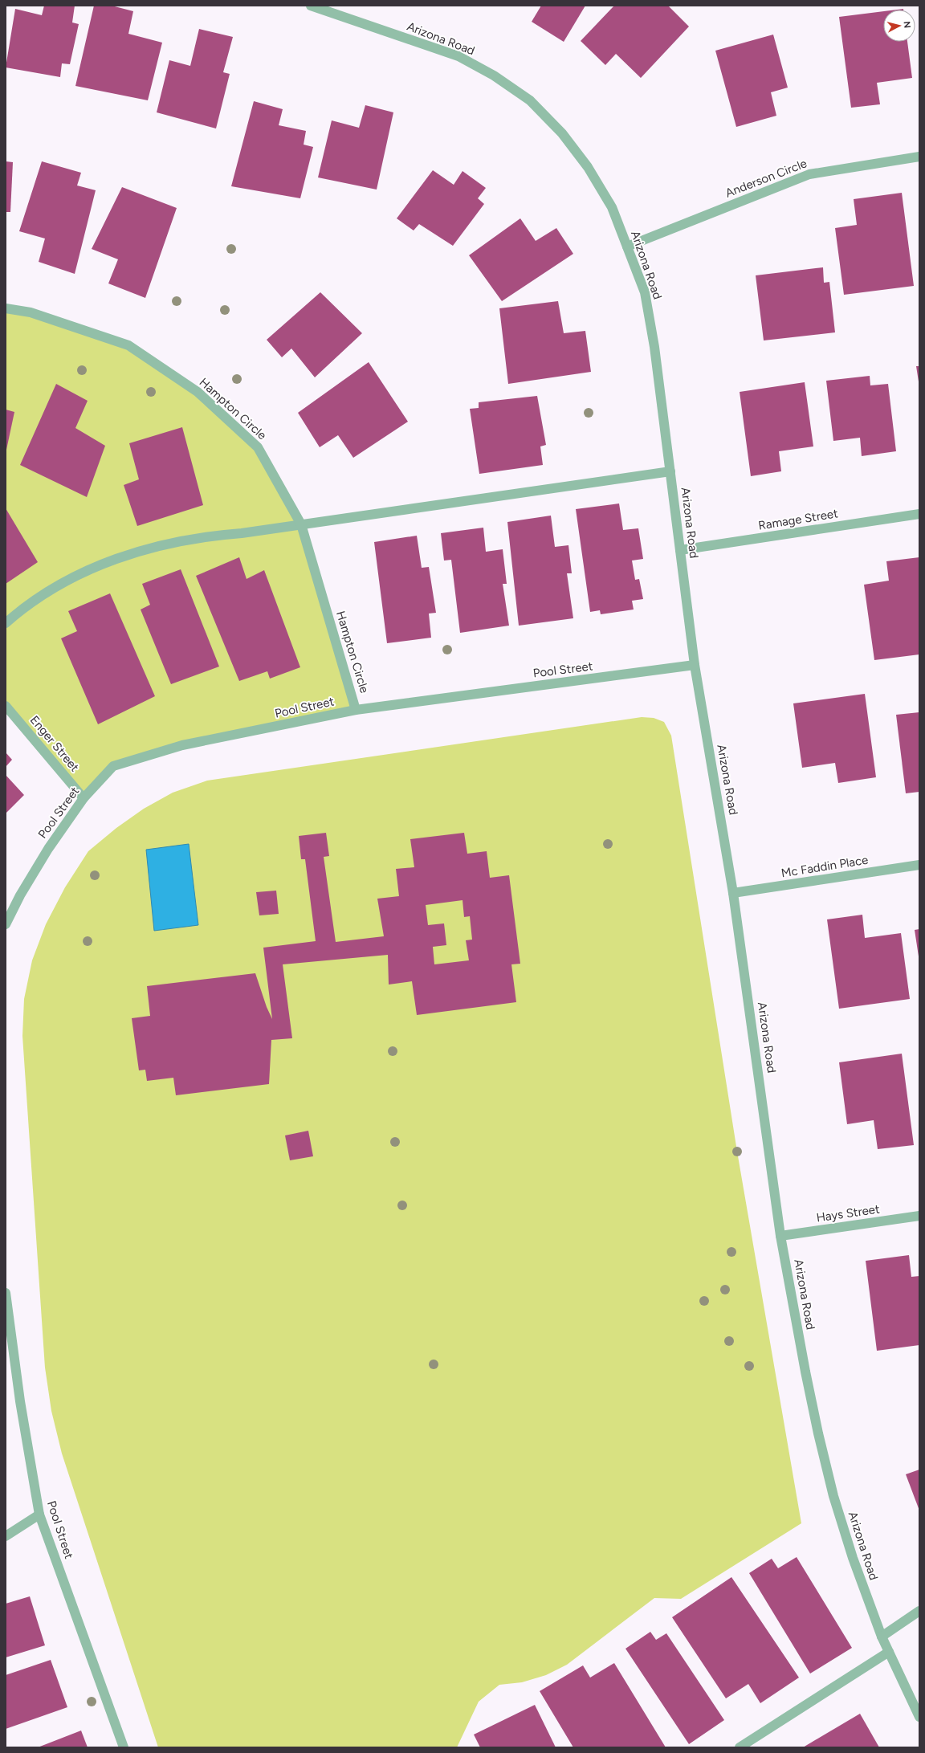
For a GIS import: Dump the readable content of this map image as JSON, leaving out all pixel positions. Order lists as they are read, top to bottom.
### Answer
{
  "streets": {
    "street": [
      "Arizona Road",
      "Anderson Circle",
      "Hampton Circle",
      "Ramage Street",
      "Pool Street",
      "Enger Street",
      "Mc Faddin Place",
      "Hays Street"
    ]
  },
  "crossings": [
    ["Arizona Road", "Anderson Circle"],
    ["Arizona Road", "Ramage Street"],
    ["Arizona Road", "Pool Street"],
    ["Arizona Road", "Mc Faddin Place"],
    ["Arizona Road", "Hays Street"],
    ["Hampton Circle", "Pool Street"],
    ["Pool Street", "Enger Street"]
  ],
  "north": "right"
}
